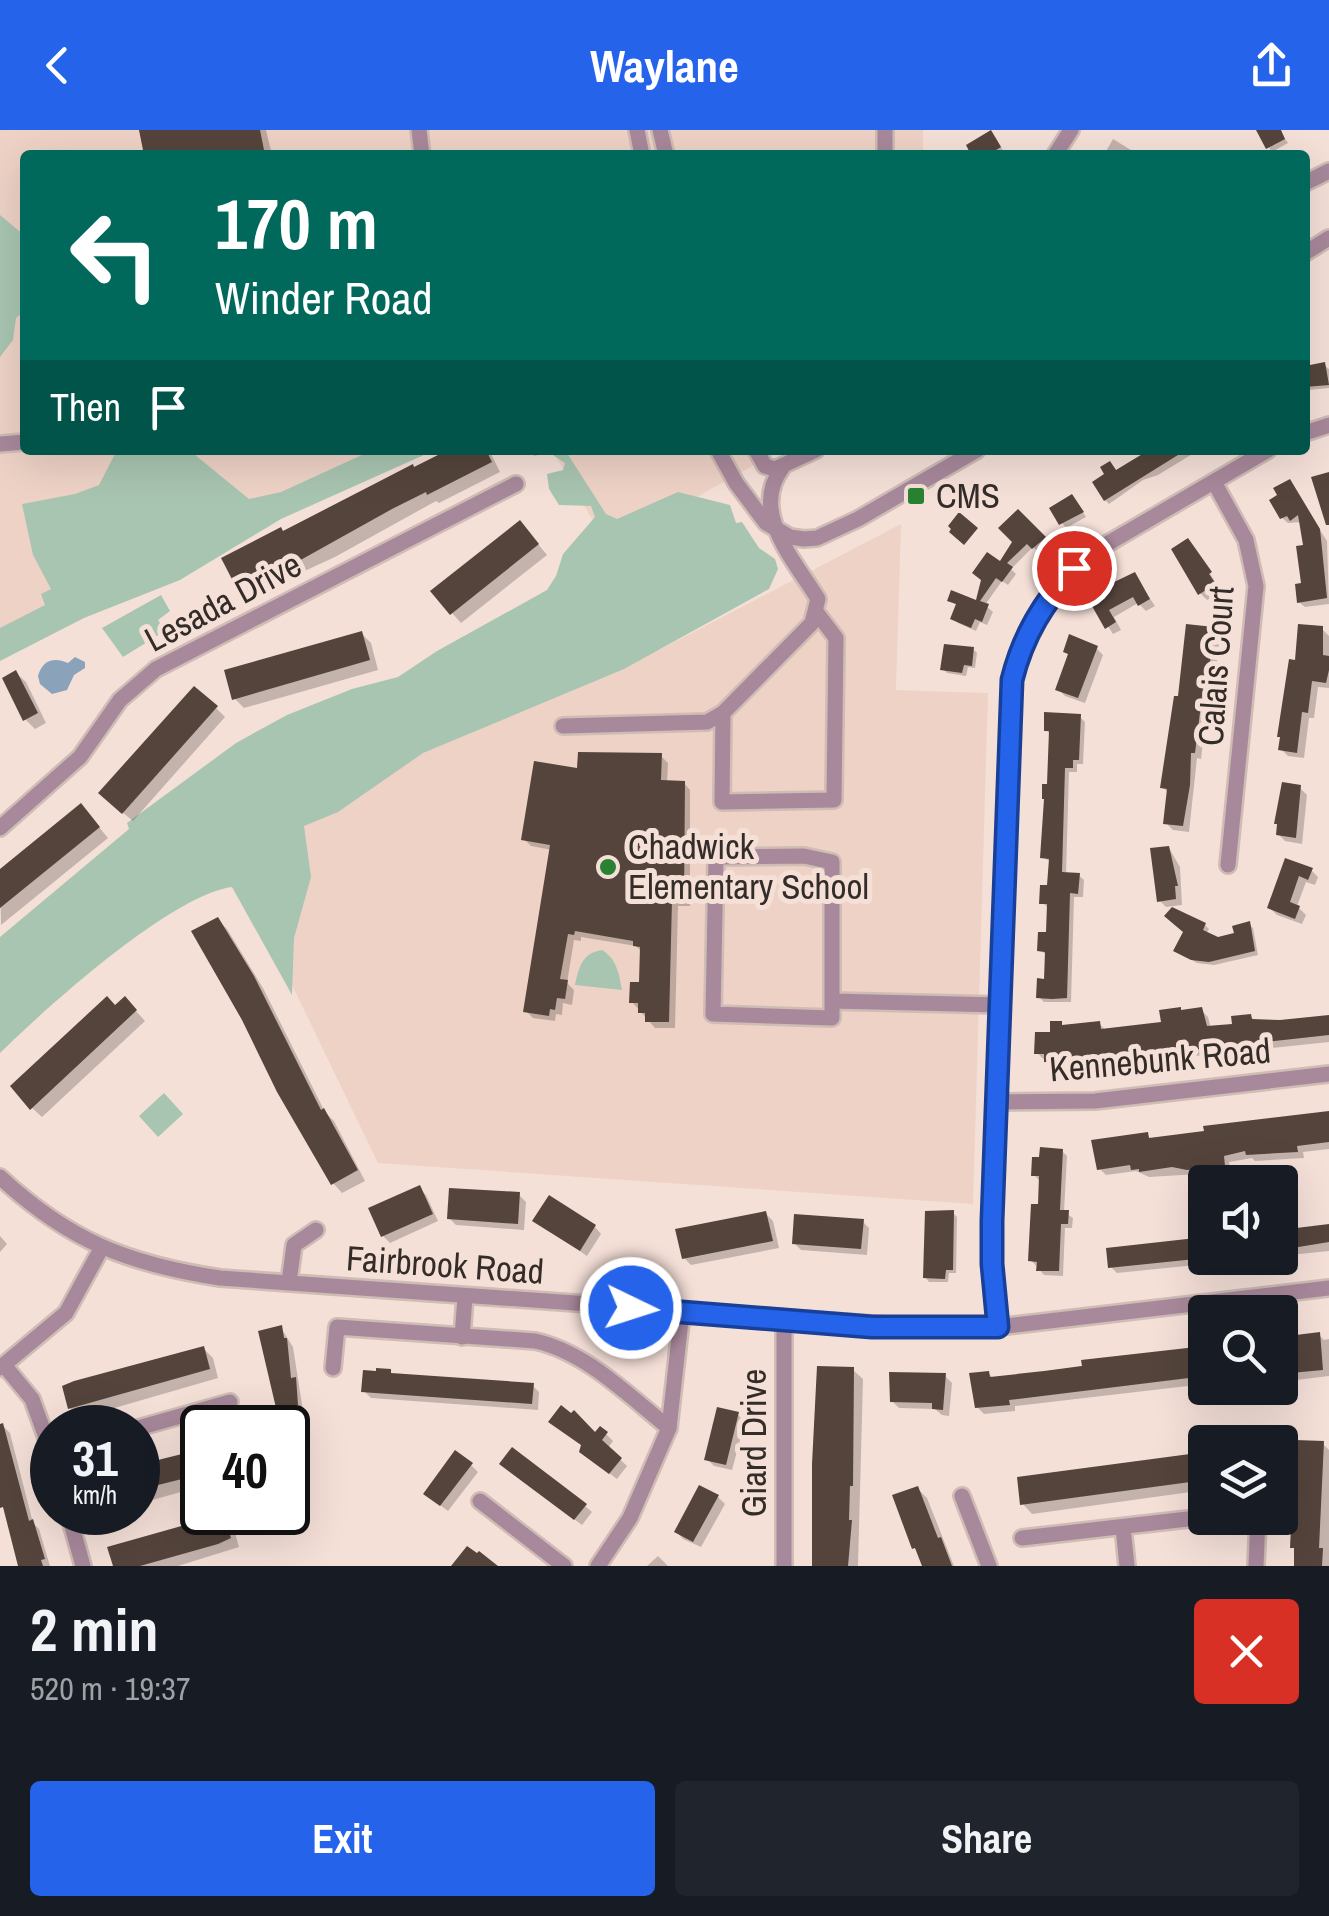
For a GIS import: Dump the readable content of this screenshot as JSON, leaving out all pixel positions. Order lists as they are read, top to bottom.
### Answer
{
  "streets": {
    "street": [
      "Lesada Drive",
      "Calais Court",
      "Kennebunk Road",
      "Fairbrook Road",
      "Giard Drive"
    ]
  },
  "crossings": [
    ["Fairbrook Road", "Giard Drive"]
  ],
  "places": {
    "transit": ["CMS"],
    "other": ["Chadwick Elementary School"]
  },
  "page": {
    "header": "Waylane",
    "turn": ["170 m", "Winder Road"],
    "then": "Then",
    "speed": "31 km/h",
    "limit": "40",
    "heading": ["2 min", "520 m · 19:37"],
    "buttons": ["Exit", "Share"]
  }
}
